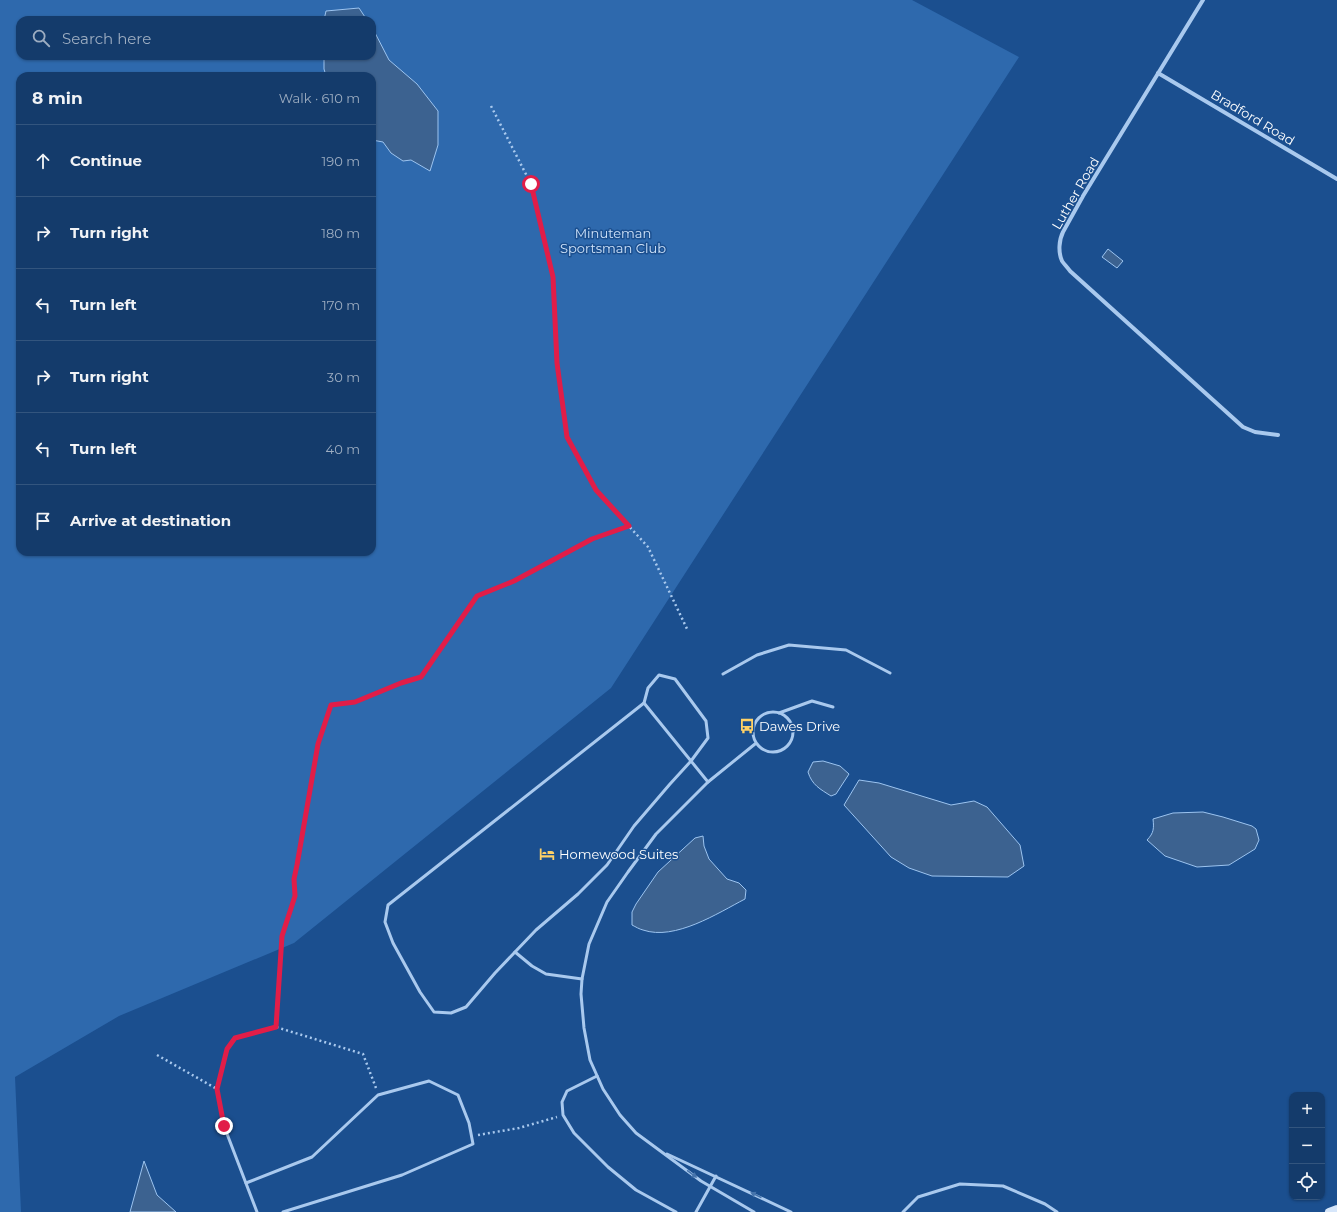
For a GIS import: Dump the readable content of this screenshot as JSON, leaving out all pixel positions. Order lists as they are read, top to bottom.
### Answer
{
  "streets": {
    "street": ["Bradford Road", "Luther Road"]
  },
  "crossings": [
    ["Bradford Road", "Luther Road"]
  ],
  "parks": ["Minuteman Sportsman Club"],
  "places": {
    "bus stop": ["Dawes Drive"],
    "hotel": ["Homewood Suites"]
  },
  "page": {
    "search": "Search here",
    "heading": ["8 min", "Walk · 610 m"],
    "list": [
      ["Continue", "190 m"],
      ["Turn right", "180 m"],
      ["Turn left", "170 m"],
      ["Turn right", "30 m"],
      ["Turn left", "40 m"],
      "Arrive at destination"
    ],
    "map_buttons": ["+", "−"]
  }
}
